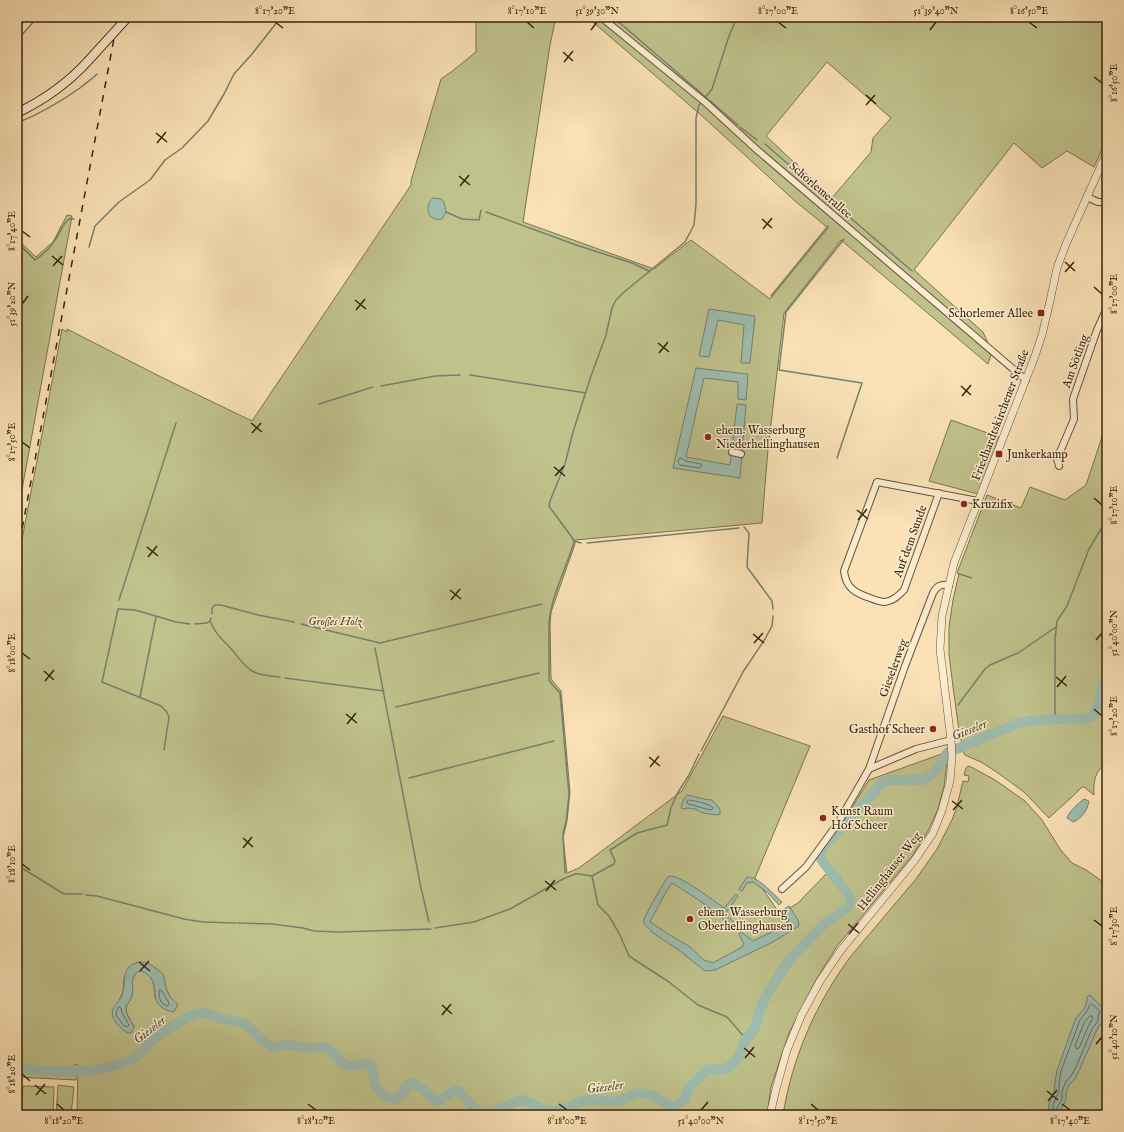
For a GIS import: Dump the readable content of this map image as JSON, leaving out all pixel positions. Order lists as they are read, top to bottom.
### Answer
{
  "streets": {
    "street": [
      "Schorlemerallee",
      "Am Sötling",
      "Friedhardtskirchener Straße",
      "Auf dem Sunde",
      "Gieselerweg",
      "Hellinghäuser Weg"
    ]
  },
  "crossings": [
    ["Schorlemerallee", "Friedhardtskirchener Straße"],
    ["Friedhardtskirchener Straße", "Gieselerweg"],
    ["Friedhardtskirchener Straße", "Hellinghäuser Weg"]
  ],
  "water": ["Gieseler"],
  "parks": ["Großes Holz"],
  "places": {
    "transit": ["Schorlemer Allee", "Junkerkamp"],
    "other": [
      "ehem. Wasserburg Niederhellinghausen",
      "Kruzifix",
      "Gasthof Scheer",
      "Kunst Raum Hof Scheer",
      "ehem. Wasserburg Oberhellinghausen"
    ]
  },
  "coordinates": [
    "8°17'20\"E",
    "8°17'10\"E",
    "51°39'30\"N",
    "8°17'00\"E",
    "51°39'40\"N",
    "8°16'50\"E",
    "8°17'40\"E",
    "51°39'20\"N",
    "8°17'50\"E",
    "51°40'00\"N",
    "8°18'00\"E",
    "8°18'10\"E",
    "8°17'30\"E",
    "51°40'10\"N",
    "8°18'20\"E"
  ]
}
